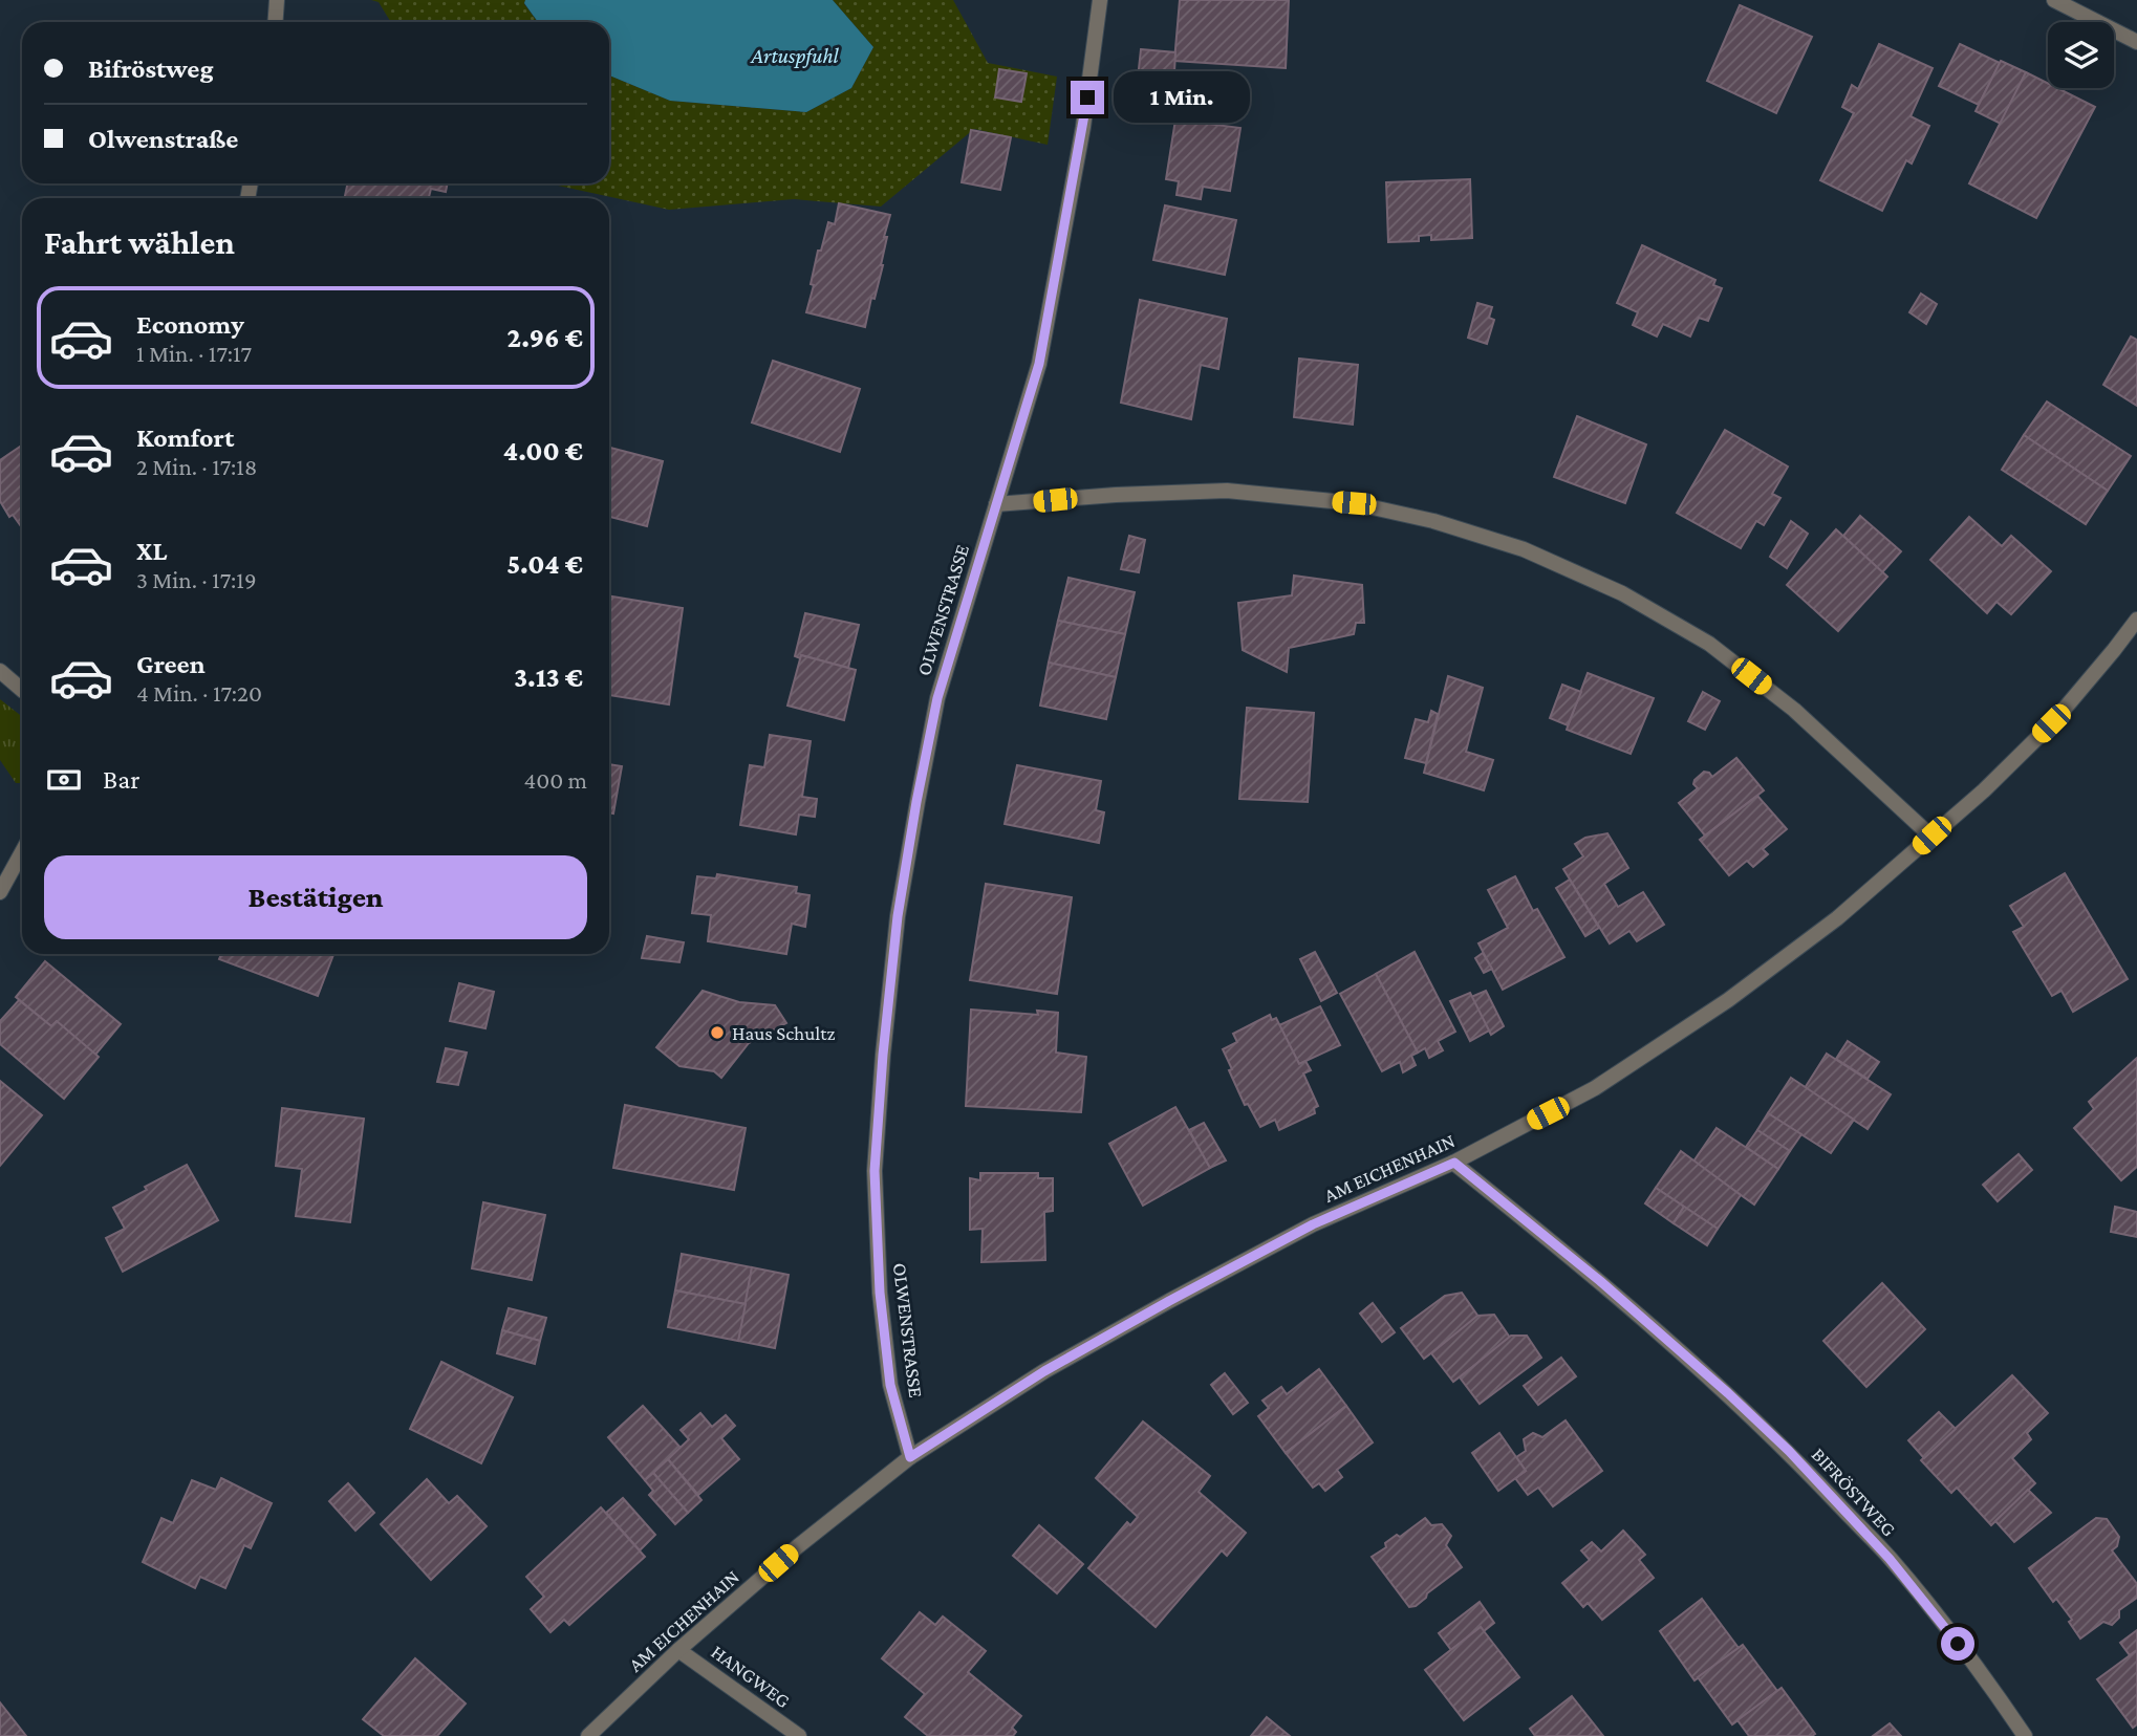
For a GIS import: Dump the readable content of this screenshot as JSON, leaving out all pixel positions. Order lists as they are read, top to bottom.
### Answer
{
  "streets": {
    "street": [
      "OLWENSTRASSE",
      "AM EICHENHAIN",
      "BIFRÖSTWEG",
      "HANGWEG"
    ]
  },
  "crossings": [
    ["OLWENSTRASSE", "AM EICHENHAIN"],
    ["AM EICHENHAIN", "BIFRÖSTWEG"],
    ["AM EICHENHAIN", "HANGWEG"]
  ],
  "water": ["Artuspfuhl"],
  "places": ["Haus Schultz"],
  "page": {
    "banner": ["Bifröstweg", "Olwenstraße"],
    "bubble": "1 Min.",
    "heading": "Fahrt wählen",
    "list": [
      {
        "name": "Economy",
        "note": "1 Min. · 17:17",
        "value": "2.96 €"
      },
      {
        "name": "Komfort",
        "note": "2 Min. · 17:18",
        "value": "4.00 €"
      },
      {
        "name": "XL",
        "note": "3 Min. · 17:19",
        "value": "5.04 €"
      },
      {
        "name": "Green",
        "note": "4 Min. · 17:20",
        "value": "3.13 €"
      }
    ],
    "pay": ["Bar", "400 m"],
    "buttons": "Bestätigen"
  }
}
